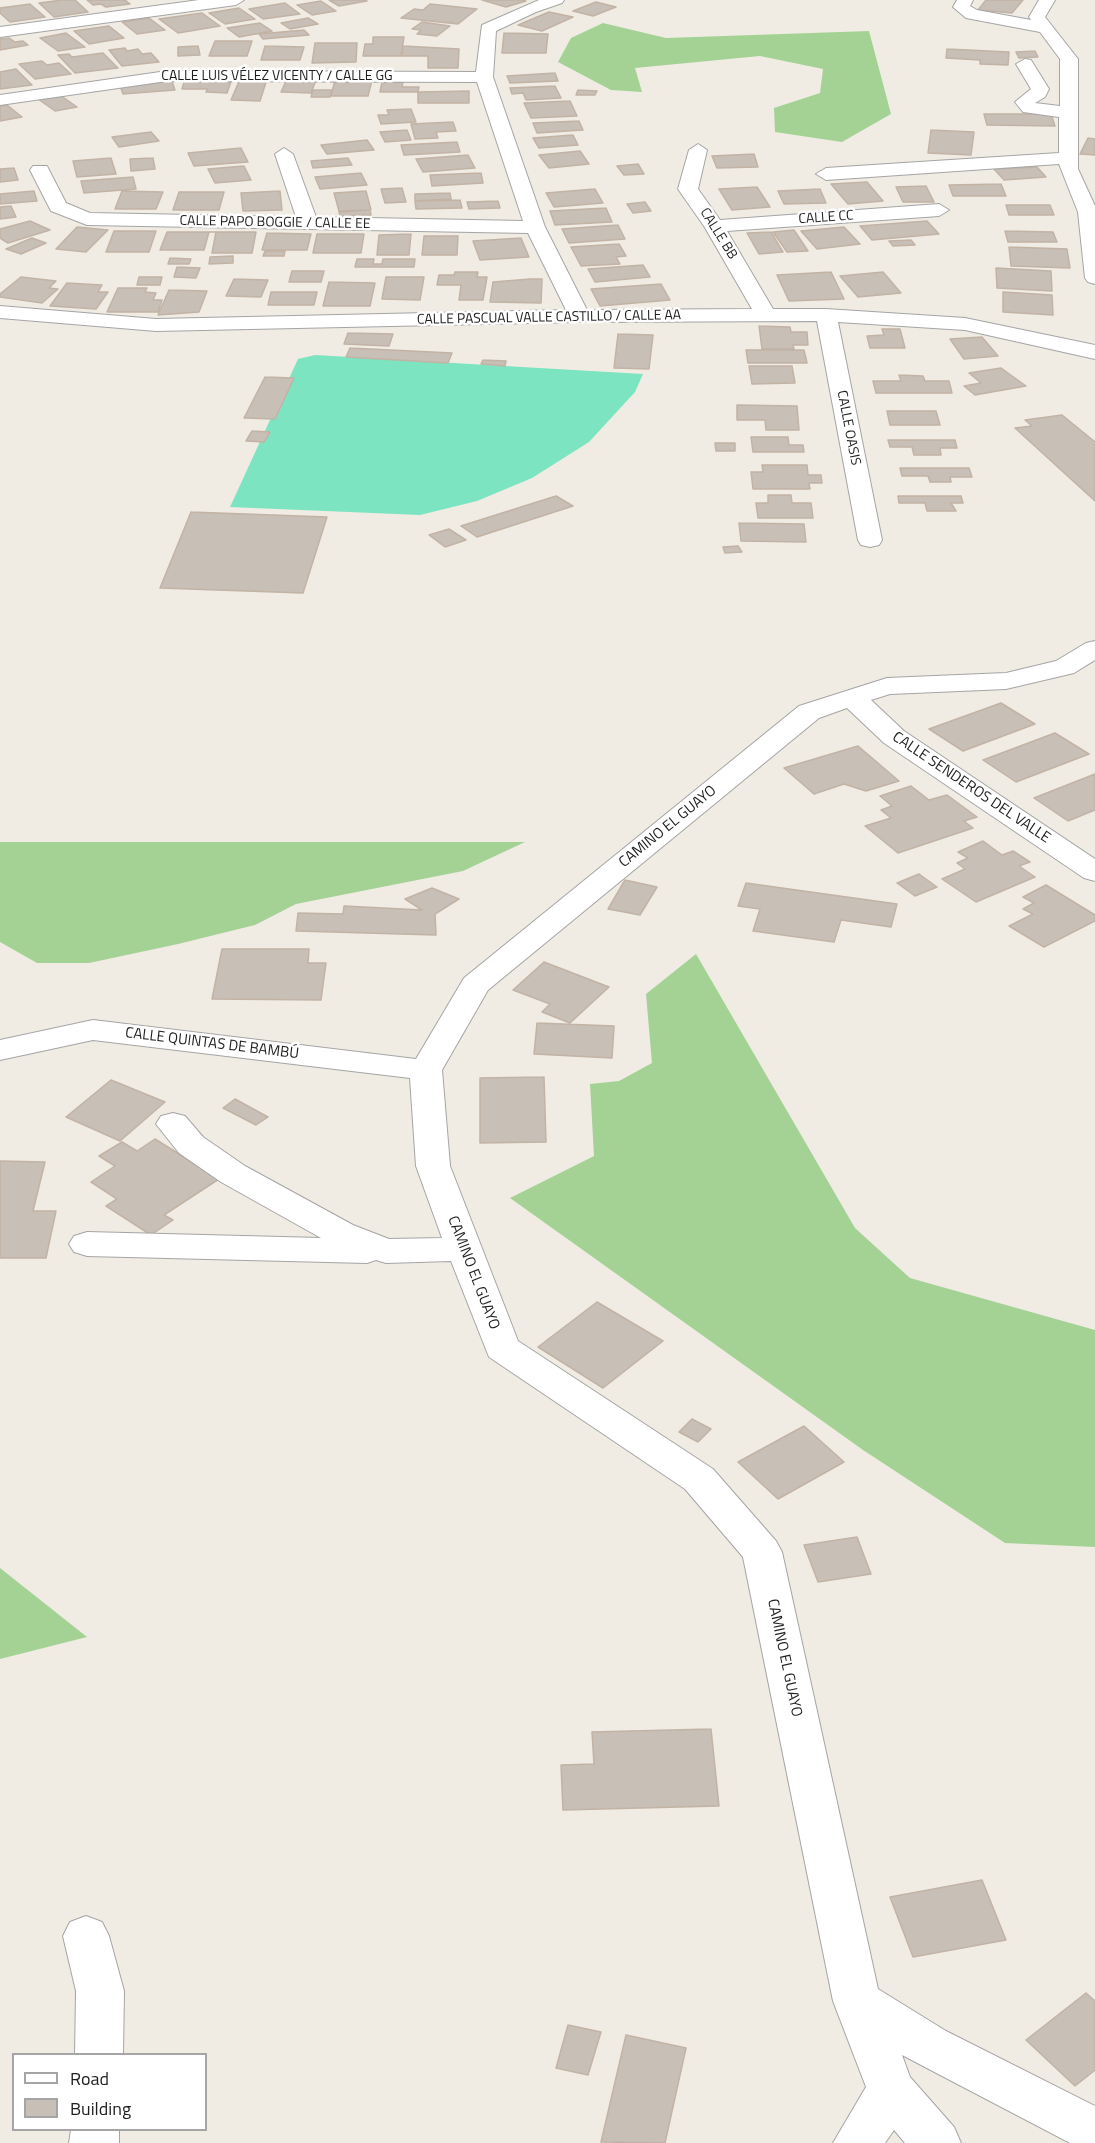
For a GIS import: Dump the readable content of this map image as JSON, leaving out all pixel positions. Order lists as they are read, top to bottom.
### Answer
{
  "streets": {
    "street": [
      "CALLE LUIS VÉLEZ VICENTY / CALLE GG",
      "CALLE CC",
      "CALLE PAPO BOGGIE / CALLE EE",
      "CALLE BB",
      "CALLE PASCUAL VALLE CASTILLO / CALLE AA",
      "CALLE OASIS",
      "CALLE SENDEROS DEL VALLE",
      "CAMINO EL GUAYO",
      "CALLE QUINTAS DE BAMBÚ"
    ]
  },
  "crossings": [
    ["CALLE CC", "CALLE BB"],
    ["CALLE BB", "CALLE PASCUAL VALLE CASTILLO / CALLE AA"],
    ["CALLE PASCUAL VALLE CASTILLO / CALLE AA", "CALLE OASIS"],
    ["CALLE SENDEROS DEL VALLE", "CAMINO EL GUAYO"],
    ["CAMINO EL GUAYO", "CALLE QUINTAS DE BAMBÚ"]
  ],
  "legend": ["Road", "Building"]
}
